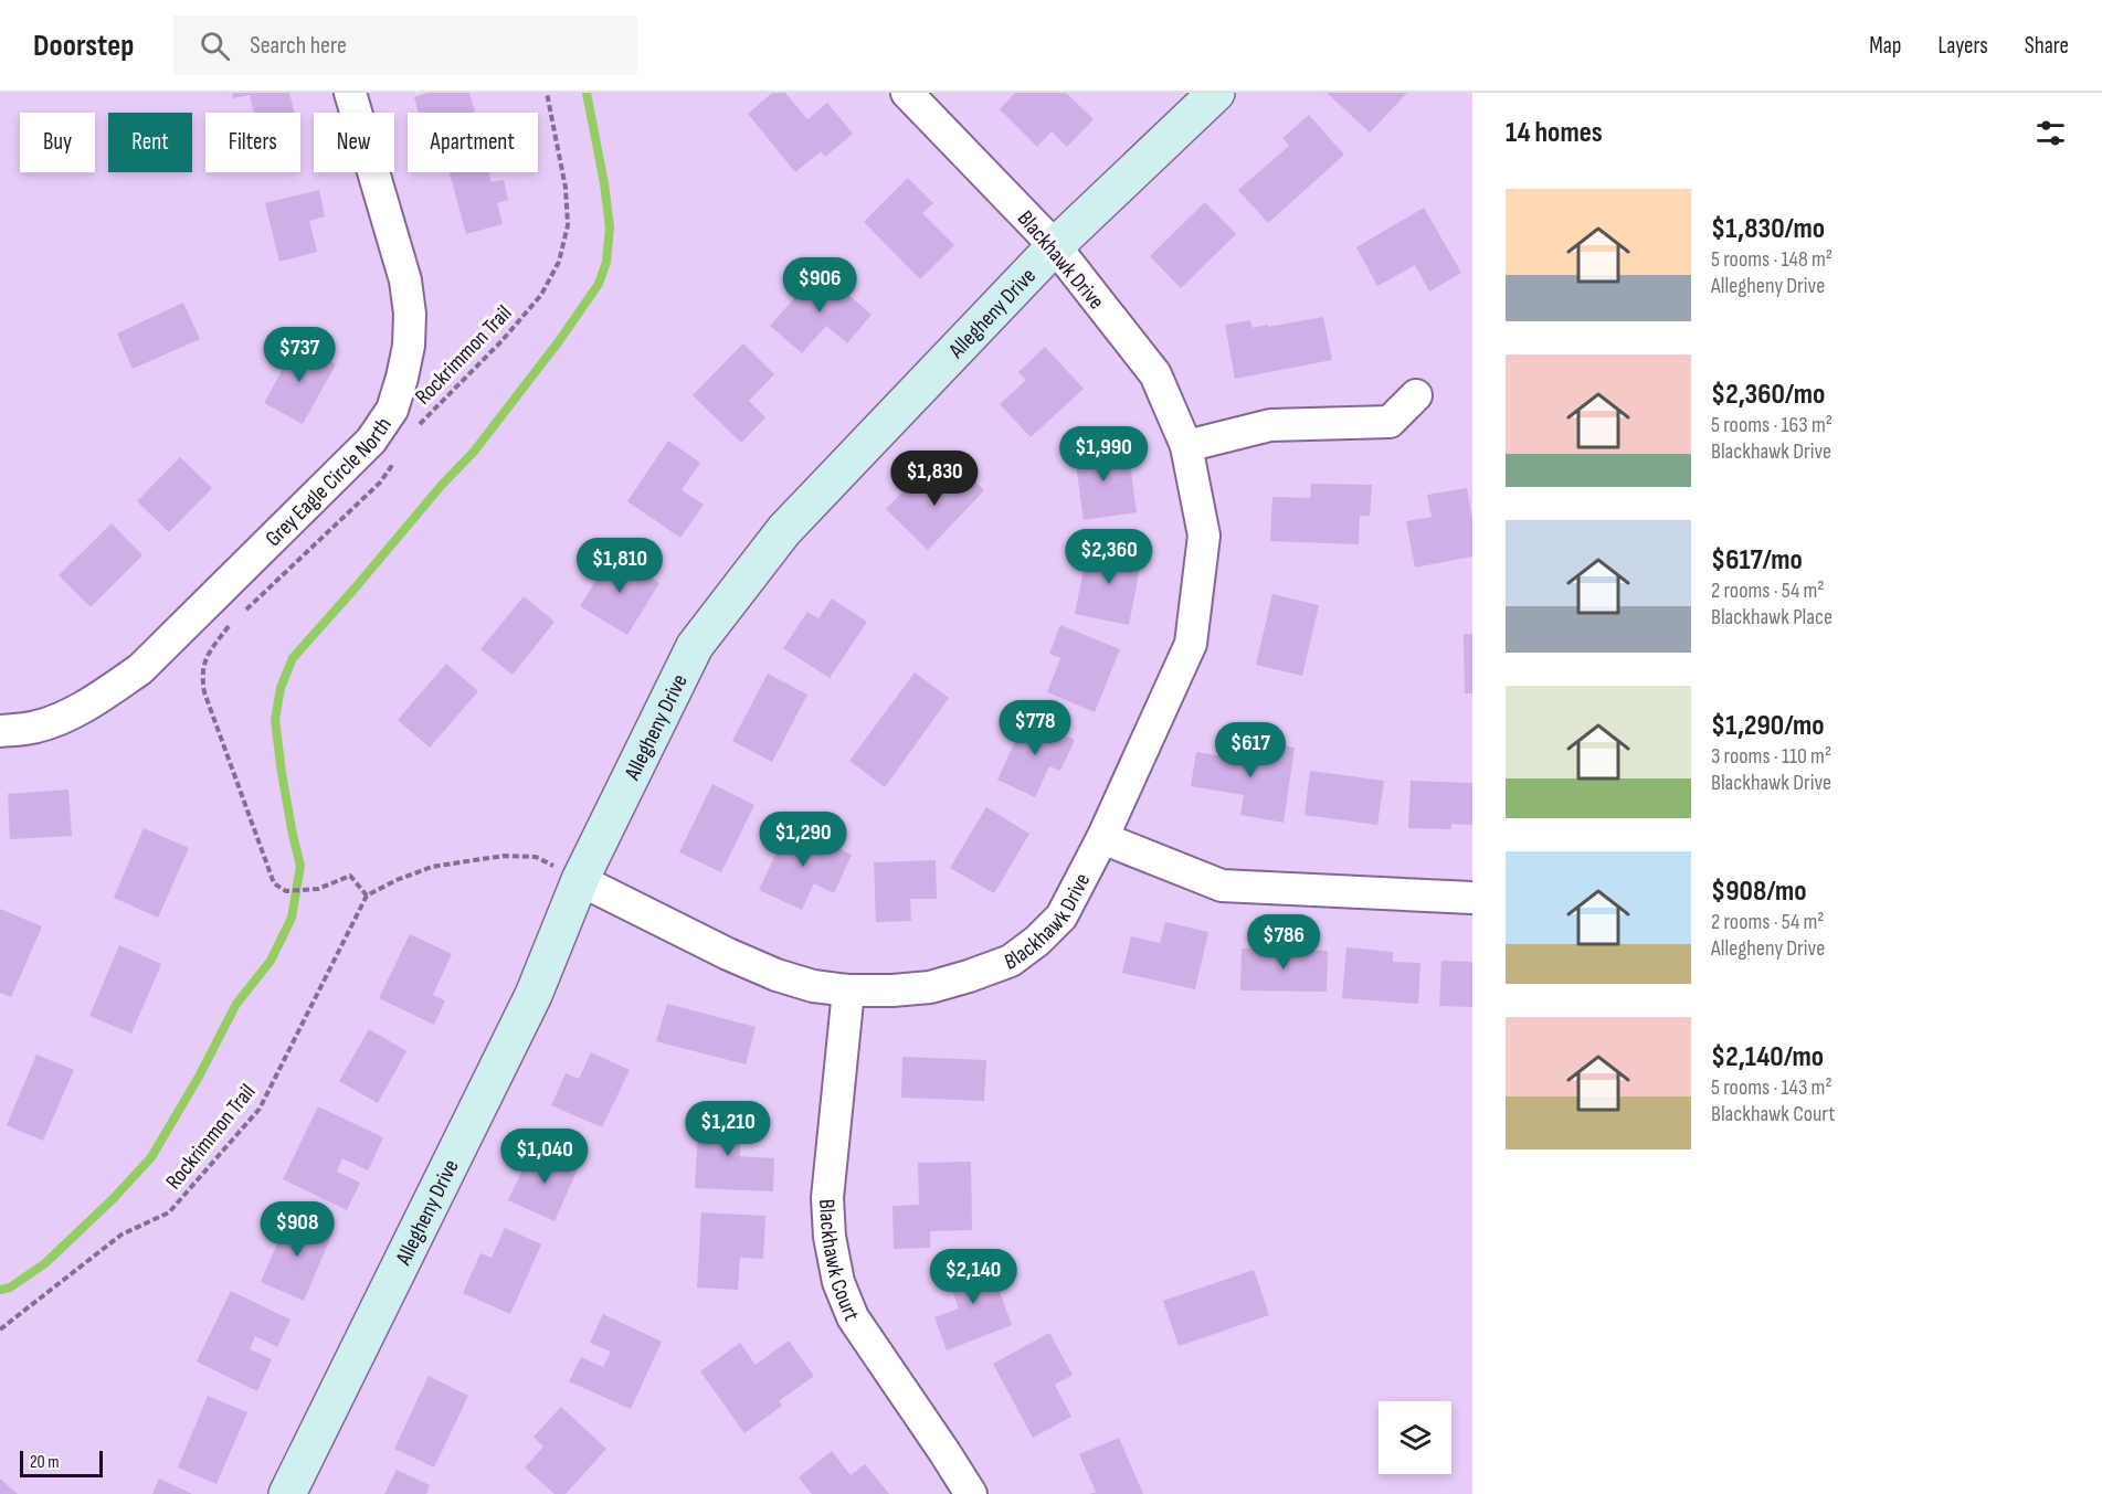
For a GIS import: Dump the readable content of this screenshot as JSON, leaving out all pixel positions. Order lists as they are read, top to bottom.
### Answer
{
  "streets": {
    "street": [
      "Blackhawk Drive",
      "Allegheny Drive",
      "Grey Eagle Circle North",
      "Blackhawk Court"
    ],
    "path": ["Rockrimmon Trail"]
  },
  "crossings": [
    ["Blackhawk Drive", "Allegheny Drive"],
    ["Blackhawk Drive", "Blackhawk Court"]
  ],
  "scale_bar": "20 m",
  "page": {
    "header": "Doorstep",
    "search": "Search here",
    "nav": ["Map", "Layers", "Share"],
    "heading": "14 homes",
    "chip": [
      "Buy",
      "Rent",
      "Filters",
      "New",
      "Apartment"
    ],
    "list": [
      {
        "name": "$1,830/mo",
        "note": "5 rooms · 148 m² · Allegheny Drive"
      },
      {
        "name": "$2,360/mo",
        "note": "5 rooms · 163 m² · Blackhawk Drive"
      },
      {
        "name": "$617/mo",
        "note": "2 rooms · 54 m² · Blackhawk Place"
      },
      {
        "name": "$1,290/mo",
        "note": "3 rooms · 110 m² · Blackhawk Drive"
      },
      {
        "name": "$908/mo",
        "note": "2 rooms · 54 m² · Allegheny Drive"
      },
      {
        "name": "$2,140/mo",
        "note": "5 rooms · 143 m² · Blackhawk Court"
      }
    ],
    "price": [
      "$906",
      "$737",
      "$1,990",
      "$1,830",
      "$2,360",
      "$1,810",
      "$778",
      "$617",
      "$1,290",
      "$786",
      "$1,210",
      "$1,040",
      "$908",
      "$2,140"
    ],
    "scale": "20 m"
  }
}
